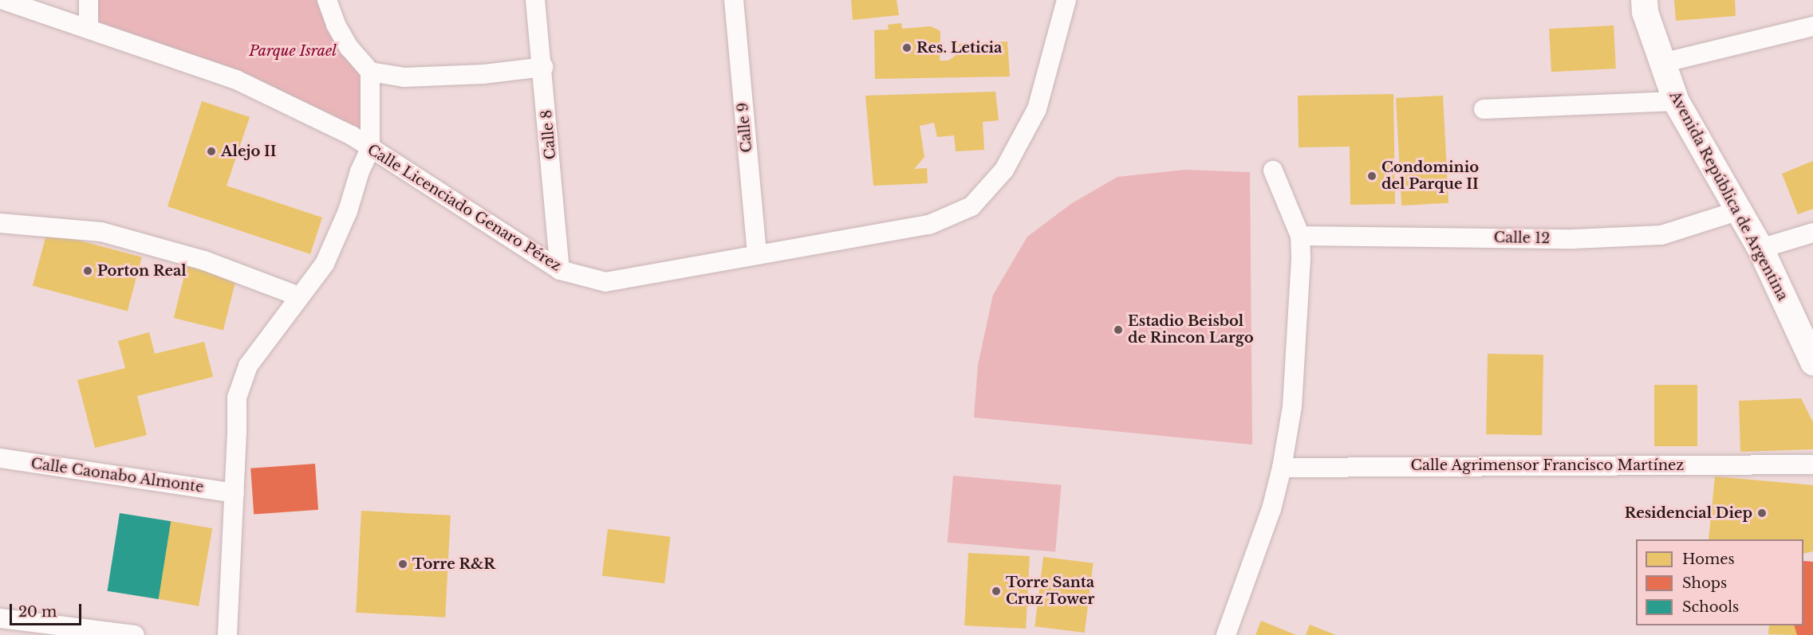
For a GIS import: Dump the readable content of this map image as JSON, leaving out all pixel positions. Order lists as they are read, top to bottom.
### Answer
{
  "streets": {
    "main road": ["Avenida República de Argentina"],
    "street": [
      "Calle 9",
      "Calle 8",
      "Calle Licenciado Genaro Pérez",
      "Calle 12",
      "Calle Agrimensor Francisco Martínez",
      "Calle Caonabo Almonte"
    ]
  },
  "crossings": [
    ["Calle 9", "Calle Licenciado Genaro Pérez"],
    ["Calle 8", "Calle Licenciado Genaro Pérez"],
    ["Avenida República de Argentina", "Calle 12"]
  ],
  "parks": ["Parque Israel"],
  "places": [
    "Res. Leticia",
    "Alejo II",
    "Condominio del Parque II",
    "Porton Real",
    "Estadio Beisbol de Rincon Largo",
    "Residencial Diep",
    "Torre R&R",
    "Torre Santa Cruz Tower"
  ],
  "legend": ["Homes", "Shops", "Schools"],
  "scale_bar": "20 m"
}
